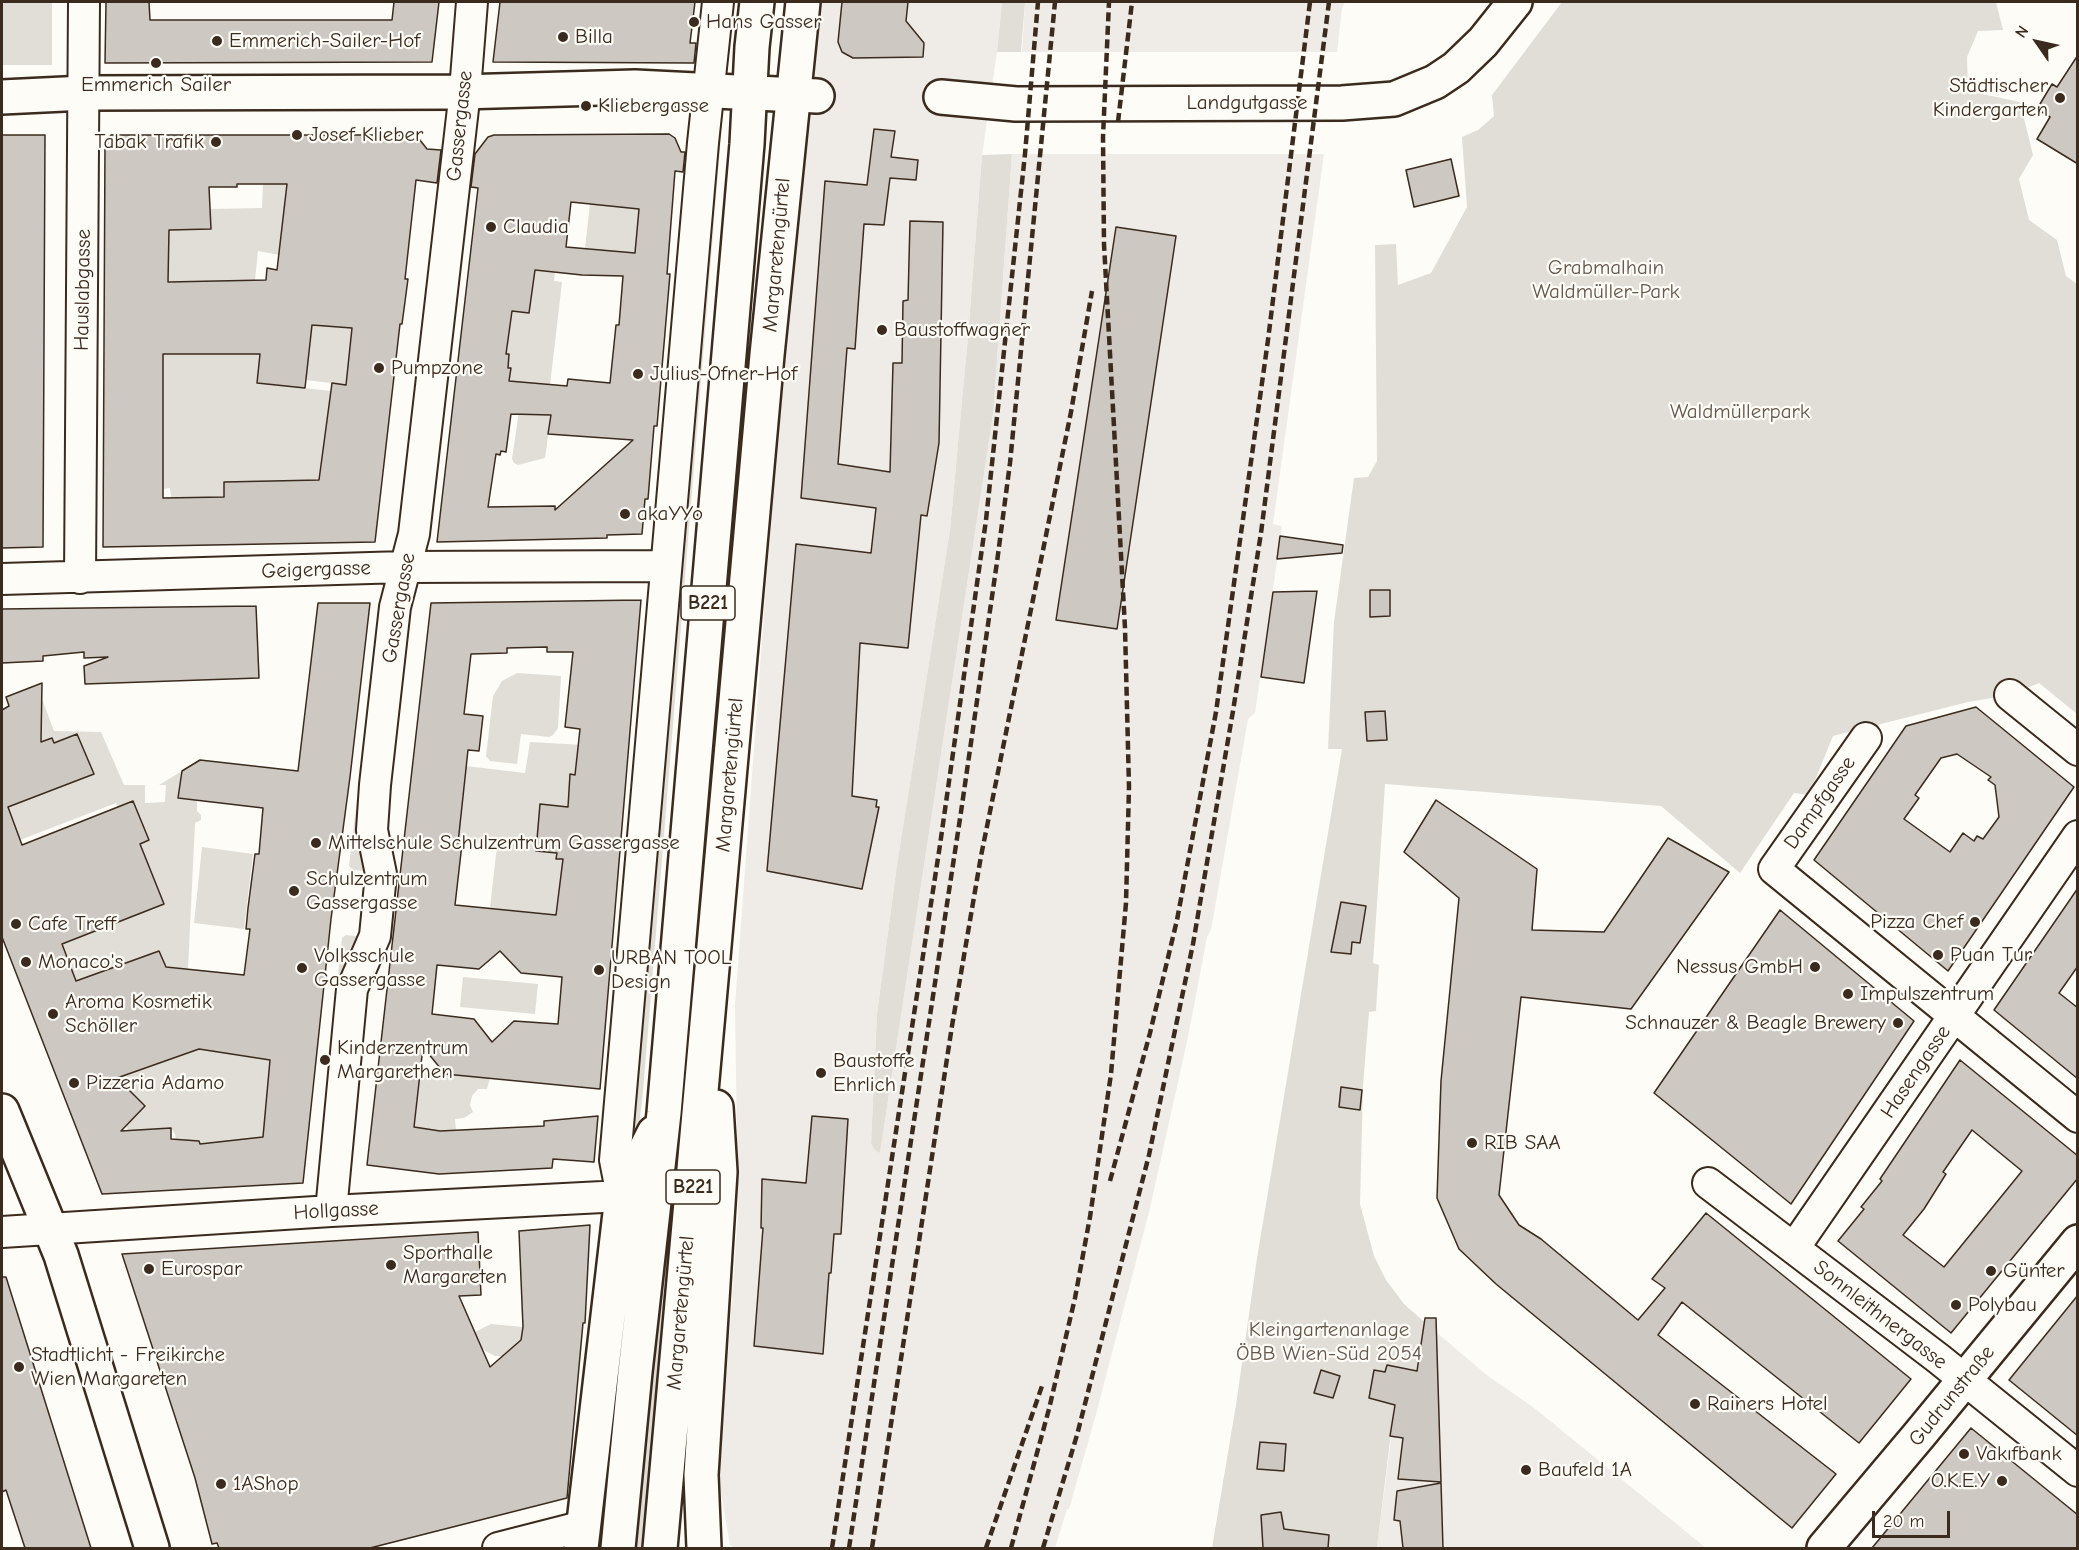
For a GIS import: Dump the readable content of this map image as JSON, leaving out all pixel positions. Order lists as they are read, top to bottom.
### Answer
{
  "streets": {
    "main road": [
      "Landgutgasse",
      "Margaretengürtel",
      "B221",
      "Gudrunstraße"
    ],
    "street": [
      "Gassergasse",
      "Hauslabgasse",
      "Geigergasse",
      "Dampfgasse",
      "Hasengasse",
      "Hollgasse",
      "Sonnleithnergasse"
    ]
  },
  "crossings": [
    ["Gassergasse", "Geigergasse"],
    ["Gassergasse", "Hollgasse"],
    ["Margaretengürtel", "B221"],
    ["Hauslabgasse", "Geigergasse"],
    ["B221", "Hollgasse"],
    ["Dampfgasse", "Hasengasse"],
    ["Hasengasse", "Sonnleithnergasse"],
    ["Sonnleithnergasse", "Gudrunstraße"]
  ],
  "parks": ["Grabmalhain Waldmüller-Park", "Waldmüllerpark", "Kleingartenanlage ÖBB Wien-Süd 2054"],
  "places": [
    "Hans Gasser",
    "Billa",
    "Emmerich-Sailer-Hof",
    "Emmerich Sailer",
    "Städtischer Kindergarten",
    "Kliebergasse",
    "Josef Klieber",
    "Tabak Trafik",
    "Claudia",
    "Baustoffwagner",
    "Pumpzone",
    "Julius-Ofner-Hof",
    "akaYYo",
    "Mittelschule Schulzentrum Gassergasse",
    "Schulzentrum Gassergasse",
    "Pizza Chef",
    "Cafe Treff",
    "Puan Tur",
    "Monaco's",
    "Nessus GmbH",
    "Volksschule Gassergasse",
    "URBAN TOOL Design",
    "Impulszentrum",
    "Aroma Kosmetik Schöller",
    "Schnauzer & Beagle Brewery",
    "Kinderzentrum Margarethen",
    "Baustoffe Ehrlich",
    "Pizzeria Adamo",
    "RIB SAA",
    "Sporthalle Margareten",
    "Eurospar",
    "Günter",
    "Polybau",
    "Stadtlicht - Freikirche Wien Margareten",
    "Rainers Hotel",
    "Vakıfbank",
    "Baufeld 1A",
    "O.K.E.Y",
    "1AShop"
  ],
  "scale_bar": "20 m",
  "north": "top left"
}
